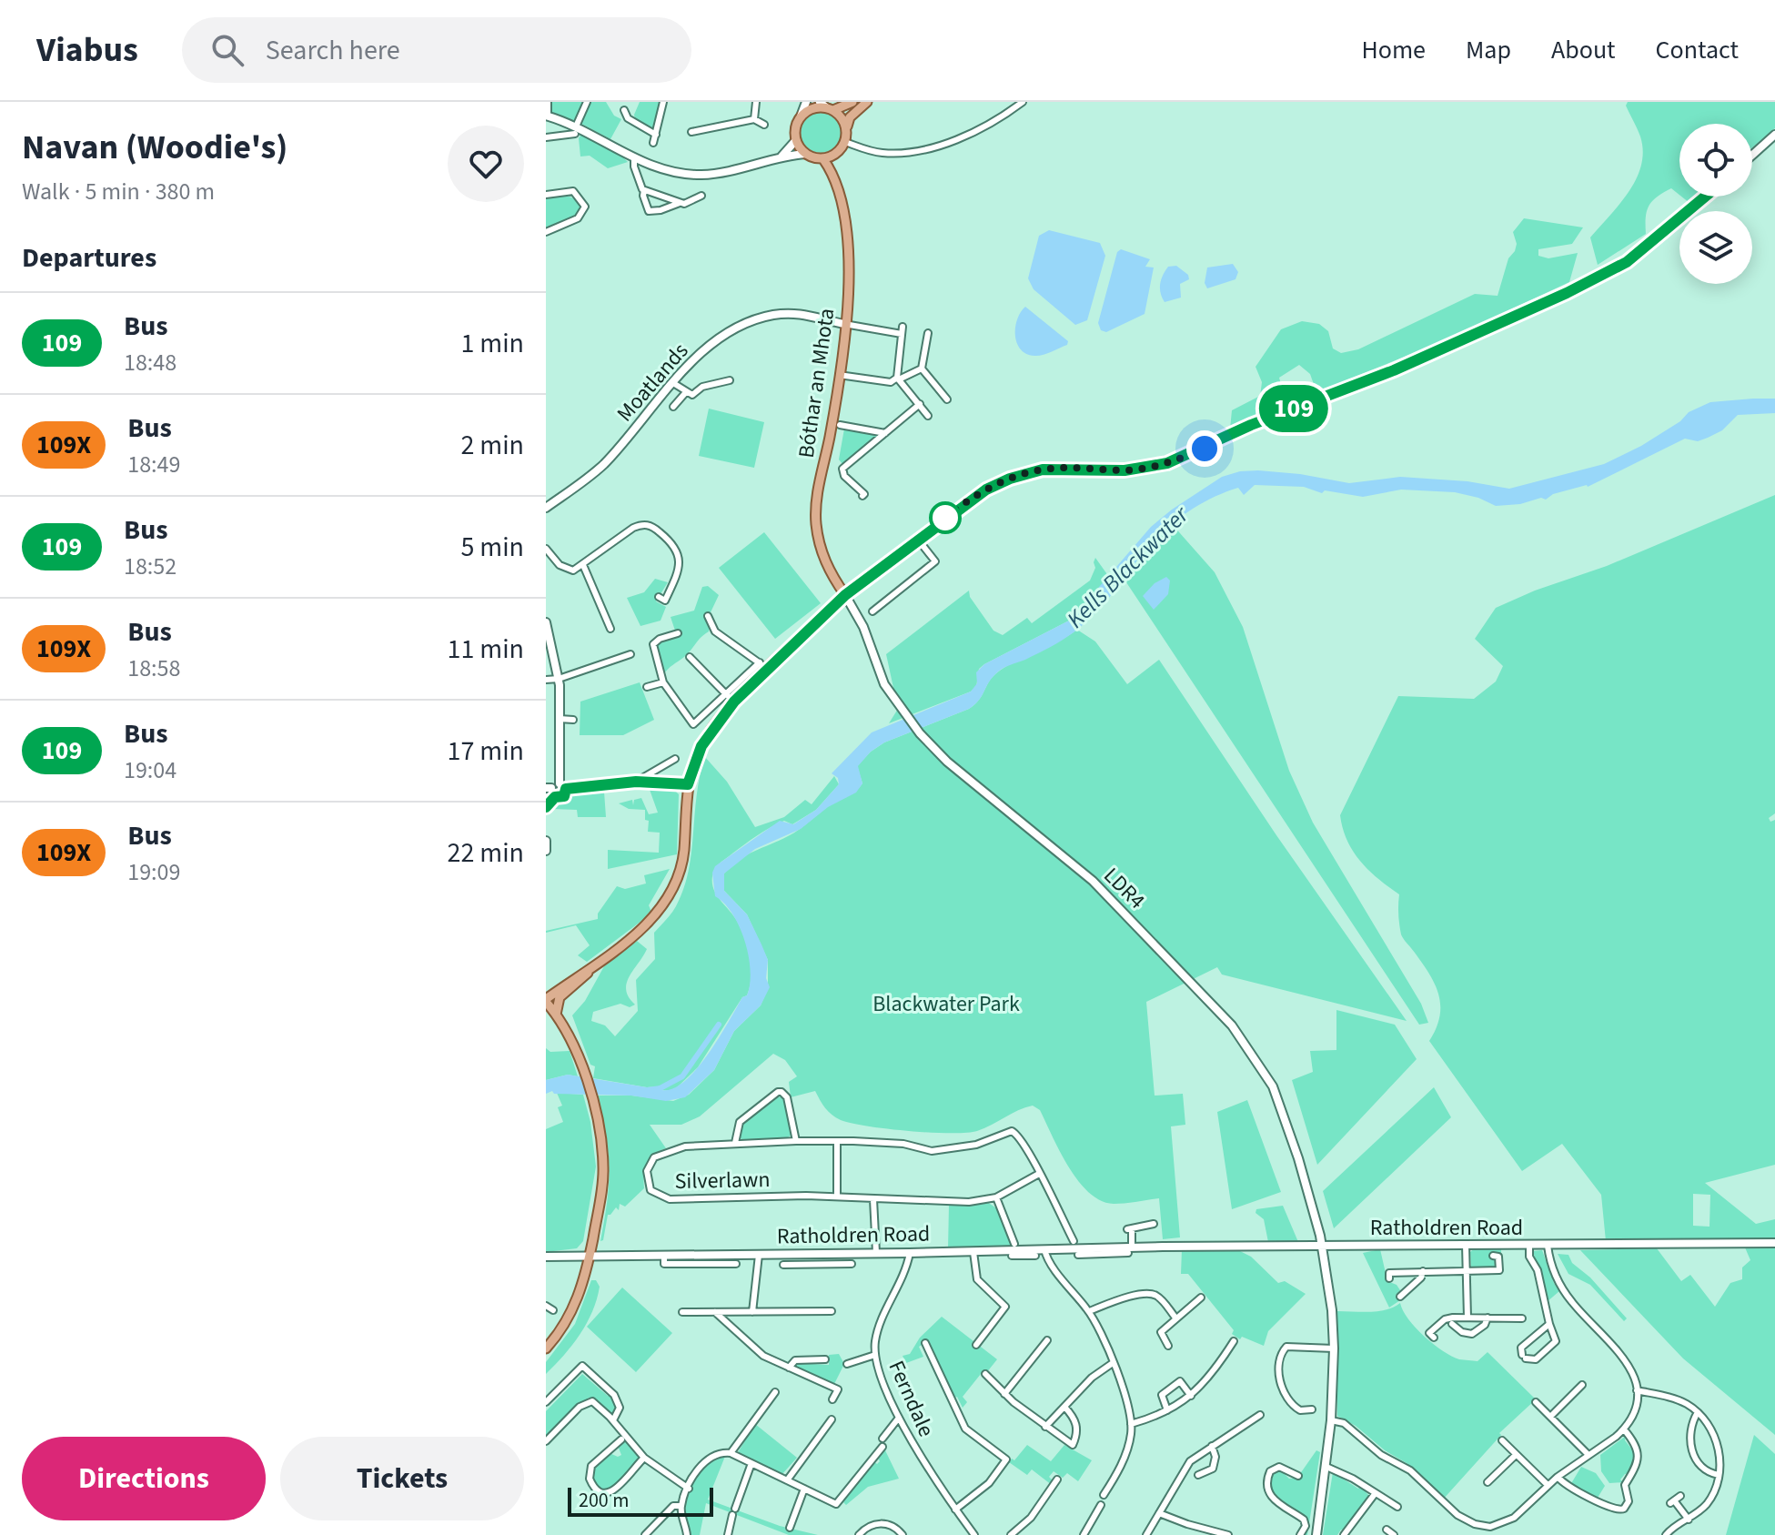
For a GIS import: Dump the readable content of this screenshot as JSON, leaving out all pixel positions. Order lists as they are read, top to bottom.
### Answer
{
  "streets": {
    "main road": ["Bóthar an Mhota"],
    "street": [
      "Moatlands",
      "LDR4",
      "Silverlawn",
      "Ratholdren Road",
      "Ferndale"
    ]
  },
  "crossings": [
    ["Moatlands", "Bóthar an Mhota"],
    ["Bóthar an Mhota", "LDR4"],
    ["LDR4", "Ratholdren Road"],
    ["Ratholdren Road", "Ferndale"]
  ],
  "water": ["Kells Blackwater"],
  "parks": ["Blackwater Park"],
  "lines": ["bus line 109"],
  "scale_bar": "200 m",
  "page": {
    "header": "Viabus",
    "search": "Search here",
    "nav": [
      "Home",
      "Map",
      "About",
      "Contact"
    ],
    "heading": [
      ["Navan (Woodie's)", "Walk · 5 min · 380 m"],
      "Departures"
    ],
    "on_map": "109",
    "list": [
      {
        "mark": "109",
        "name": "Bus",
        "note": "18:48",
        "value": "1 min"
      },
      {
        "mark": "109X",
        "name": "Bus",
        "note": "18:49",
        "value": "2 min"
      },
      {
        "mark": "109",
        "name": "Bus",
        "note": "18:52",
        "value": "5 min"
      },
      {
        "mark": "109X",
        "name": "Bus",
        "note": "18:58",
        "value": "11 min"
      },
      {
        "mark": "109",
        "name": "Bus",
        "note": "19:04",
        "value": "17 min"
      },
      {
        "mark": "109X",
        "name": "Bus",
        "note": "19:09",
        "value": "22 min"
      }
    ],
    "buttons": ["Directions", "Tickets"],
    "scale": "200 m"
  }
}
